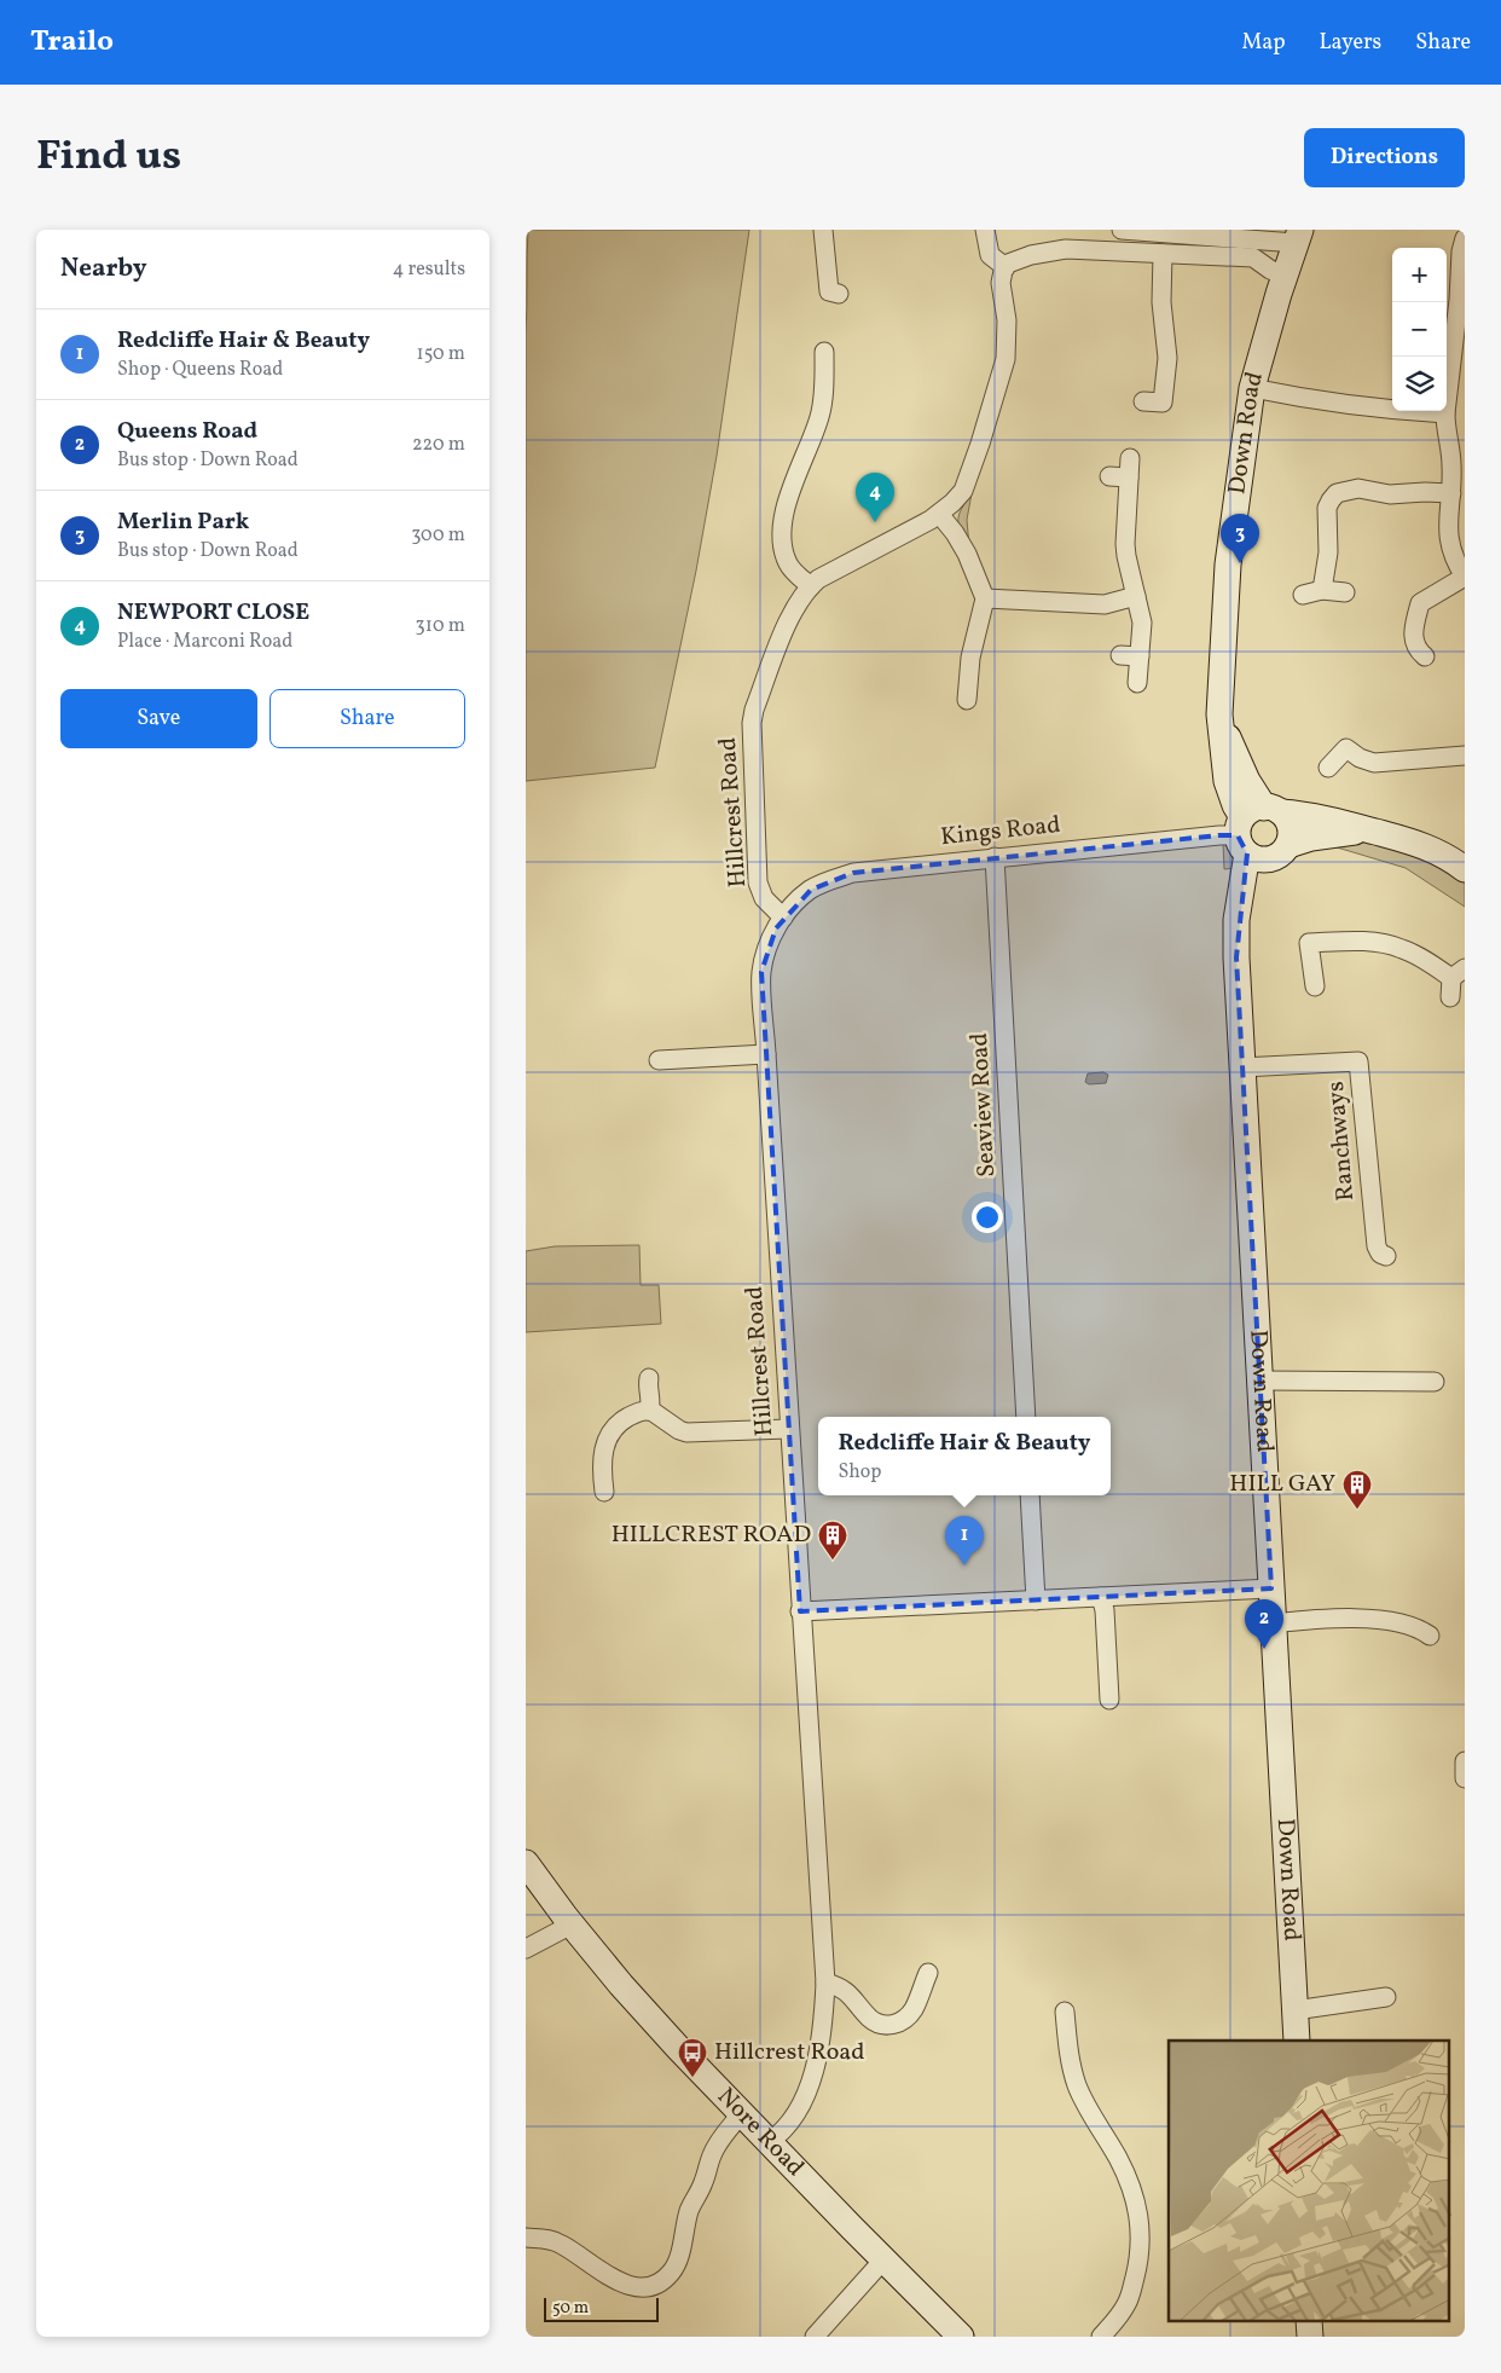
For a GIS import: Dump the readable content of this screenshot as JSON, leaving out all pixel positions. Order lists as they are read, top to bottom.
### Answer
{
  "streets": {
    "street": [
      "Down Road",
      "Hillcrest Road",
      "Kings Road",
      "Seaview Road",
      "Ranchways",
      "Nore Road"
    ]
  },
  "crossings": [
    ["Down Road", "Kings Road"],
    ["Down Road", "Ranchways"],
    ["Hillcrest Road", "Kings Road"],
    ["Hillcrest Road", "Nore Road"],
    ["Kings Road", "Seaview Road"]
  ],
  "places": {
    "building": ["HILL GAY", "HILLCREST ROAD"],
    "bus stop": ["Hillcrest Road"]
  },
  "scale_bar": "50 m",
  "page": {
    "header": "Trailo",
    "nav": ["Map", "Layers", "Share"],
    "title": "Find us",
    "buttons": [
      "Directions",
      ["Save", "Share"]
    ],
    "heading": ["Nearby", "4 results"],
    "map_buttons": ["+", "−"],
    "list": [
      {
        "mark": "1",
        "name": "Redcliffe Hair & Beauty",
        "note": "Shop · Queens Road",
        "value": "150 m"
      },
      {
        "mark": "2",
        "name": "Queens Road",
        "note": "Bus stop · Down Road",
        "value": "220 m"
      },
      {
        "mark": "3",
        "name": "Merlin Park",
        "note": "Bus stop · Down Road",
        "value": "300 m"
      },
      {
        "mark": "4",
        "name": "NEWPORT CLOSE",
        "note": "Place · Marconi Road",
        "value": "310 m"
      }
    ],
    "pins": [
      "4",
      "3",
      "1",
      "2"
    ],
    "popup": ["Redcliffe Hair & Beauty", "Shop"],
    "scale": "50 m"
  }
}
